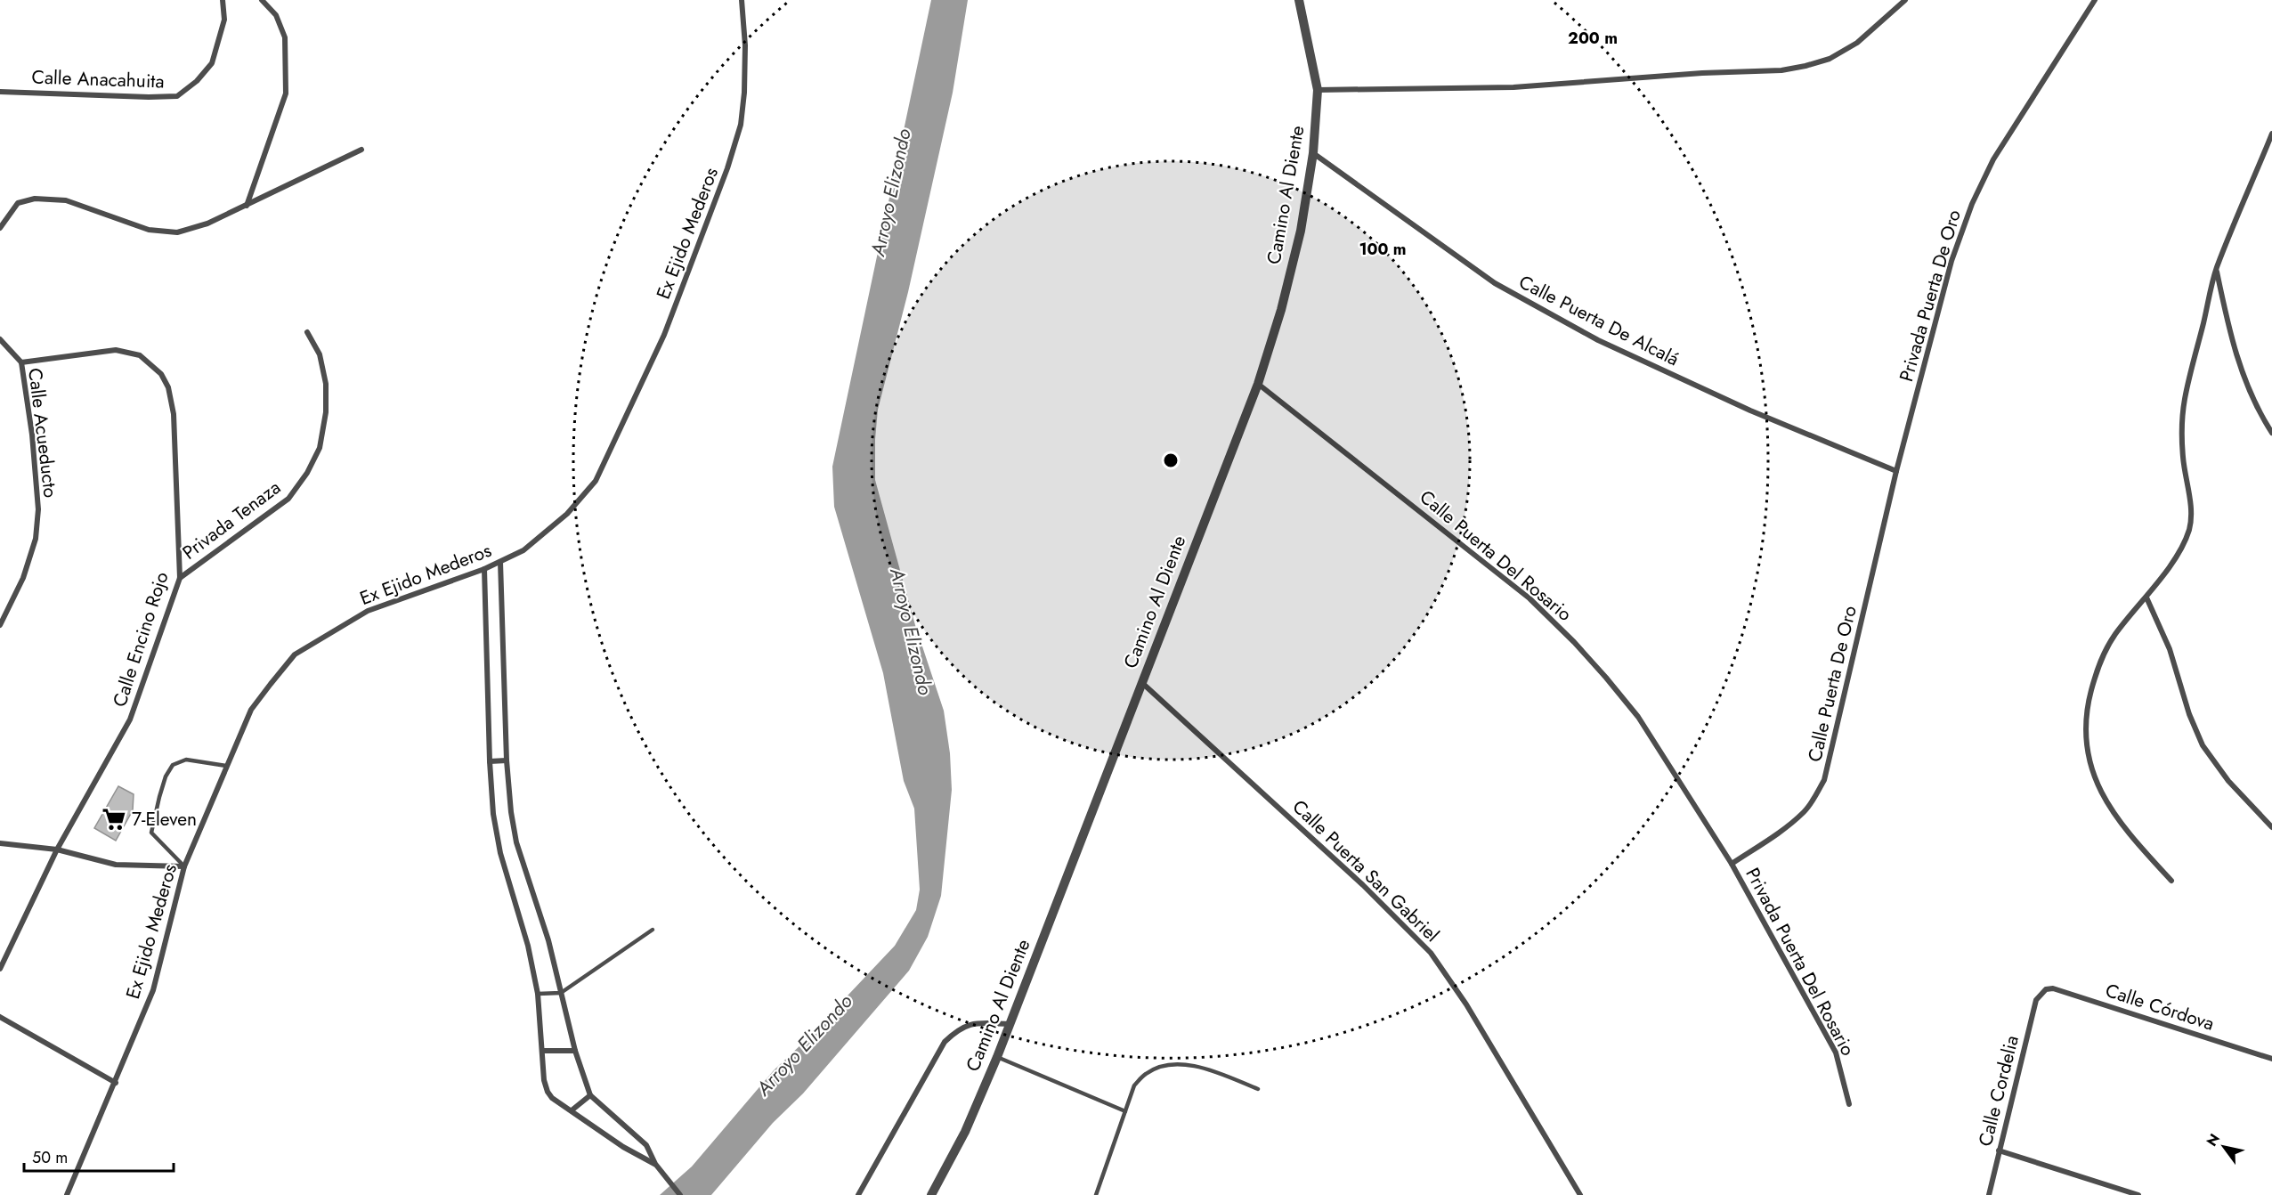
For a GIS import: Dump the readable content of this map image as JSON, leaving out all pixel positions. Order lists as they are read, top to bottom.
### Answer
{
  "streets": {
    "street": [
      "Calle Anacahuita",
      "Camino Al Diente",
      "Ex Ejido Mederos",
      "Privada Puerta De Oro",
      "Calle Puerta De Alcalá",
      "Calle Acueducto",
      "Privada Tenaza",
      "Calle Puerta Del Rosario",
      "Calle Encino Rojo",
      "Calle Puerta De Oro",
      "Calle Puerta San Gabriel",
      "Privada Puerta Del Rosario",
      "Calle Córdova",
      "Calle Cordelia"
    ]
  },
  "crossings": [
    ["Camino Al Diente", "Calle Puerta De Alcalá"],
    ["Camino Al Diente", "Calle Puerta Del Rosario"],
    ["Camino Al Diente", "Calle Puerta San Gabriel"],
    ["Privada Puerta De Oro", "Calle Puerta De Alcalá"],
    ["Privada Puerta De Oro", "Calle Puerta De Oro"],
    ["Calle Puerta De Alcalá", "Calle Puerta De Oro"],
    ["Calle Acueducto", "Calle Encino Rojo"],
    ["Privada Tenaza", "Calle Encino Rojo"],
    ["Calle Puerta Del Rosario", "Calle Puerta De Oro"],
    ["Calle Puerta Del Rosario", "Privada Puerta Del Rosario"],
    ["Calle Puerta De Oro", "Privada Puerta Del Rosario"],
    ["Calle Córdova", "Calle Cordelia"]
  ],
  "water": ["Arroyo Elizondo"],
  "places": {
    "supermarket": ["7-Eleven"]
  },
  "scale_bar": "50 m",
  "north": "top left",
  "rings": ["200 m", "100 m"]
}
